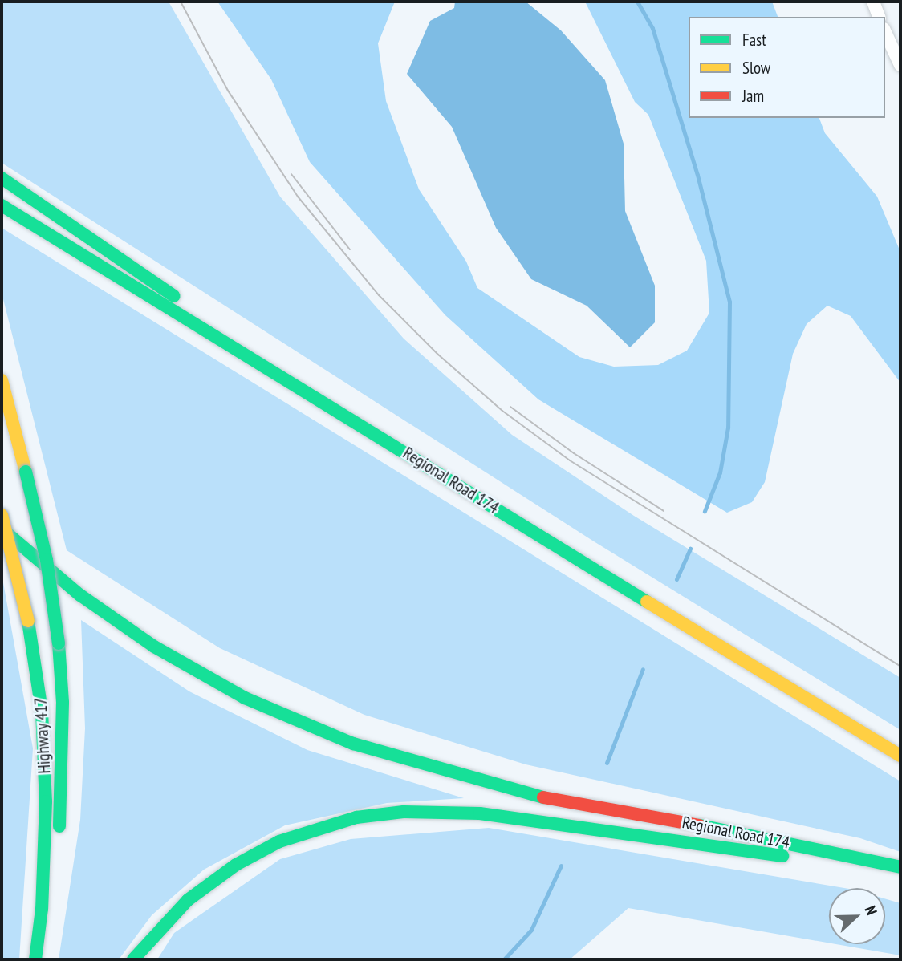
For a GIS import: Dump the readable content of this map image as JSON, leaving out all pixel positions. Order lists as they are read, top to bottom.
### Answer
{
  "streets": {
    "highway": ["Regional Road 174", "Highway 417"]
  },
  "legend": ["Fast", "Slow", "Jam"],
  "north": "right"
}
